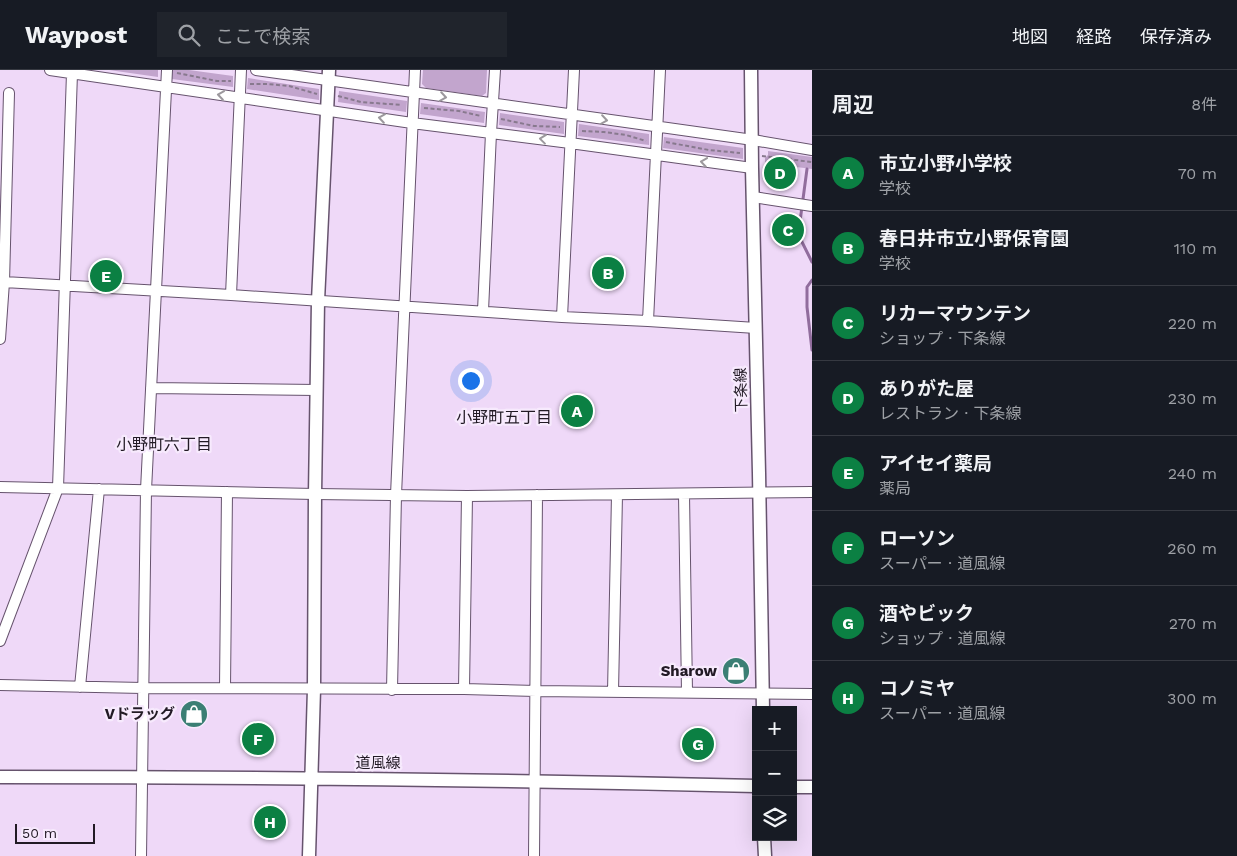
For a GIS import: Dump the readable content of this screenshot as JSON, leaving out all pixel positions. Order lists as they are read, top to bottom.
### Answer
{
  "streets": {
    "street": ["下条線", "道風線"]
  },
  "districts": ["小野町五丁目", "小野町六丁目"],
  "places": {
    "shop": ["Sharow", "Vドラッグ"]
  },
  "scale_bar": "50 m",
  "page": {
    "header": "Waypost",
    "search": "ここで検索",
    "nav": ["地図", "経路", "保存済み"],
    "heading": ["周辺", "8件"],
    "list": [
      {
        "mark": "A",
        "name": "市立小野小学校",
        "note": "学校",
        "value": "70 m"
      },
      {
        "mark": "B",
        "name": "春日井市立小野保育園",
        "note": "学校",
        "value": "110 m"
      },
      {
        "mark": "C",
        "name": "リカーマウンテン",
        "note": "ショップ · 下条線",
        "value": "220 m"
      },
      {
        "mark": "D",
        "name": "ありがた屋",
        "note": "レストラン · 下条線",
        "value": "230 m"
      },
      {
        "mark": "E",
        "name": "アイセイ薬局",
        "note": "薬局",
        "value": "240 m"
      },
      {
        "mark": "F",
        "name": "ローソン",
        "note": "スーパー · 道風線",
        "value": "260 m"
      },
      {
        "mark": "G",
        "name": "酒やビック",
        "note": "ショップ · 道風線",
        "value": "270 m"
      },
      {
        "mark": "H",
        "name": "コノミヤ",
        "note": "スーパー · 道風線",
        "value": "300 m"
      }
    ],
    "pins": [
      "D",
      "C",
      "B",
      "E",
      "A",
      "F",
      "G",
      "H"
    ],
    "map_buttons": ["+", "−"],
    "scale": "50 m"
  }
}
